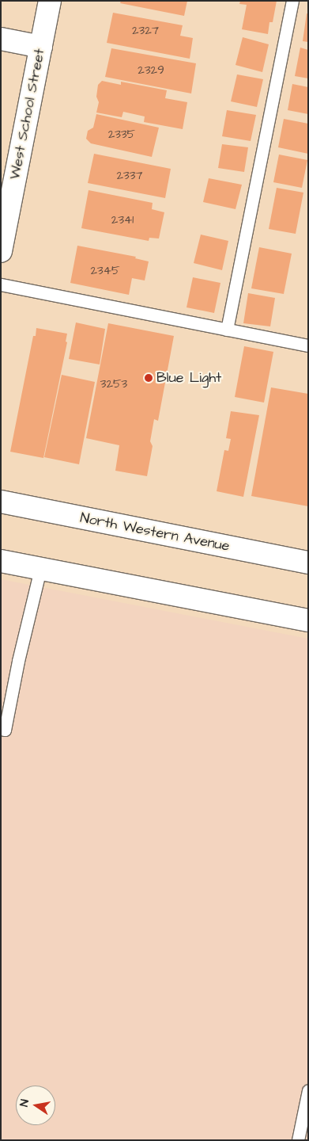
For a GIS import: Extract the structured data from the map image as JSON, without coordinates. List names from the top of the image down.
{
  "streets": {
    "main road": ["West School Street", "North Western Avenue"]
  },
  "places": ["Blue Light"],
  "house_numbers": [
    "2327",
    "2329",
    "2335",
    "2337",
    "2341",
    "2345",
    "3253"
  ],
  "north": "left"
}
